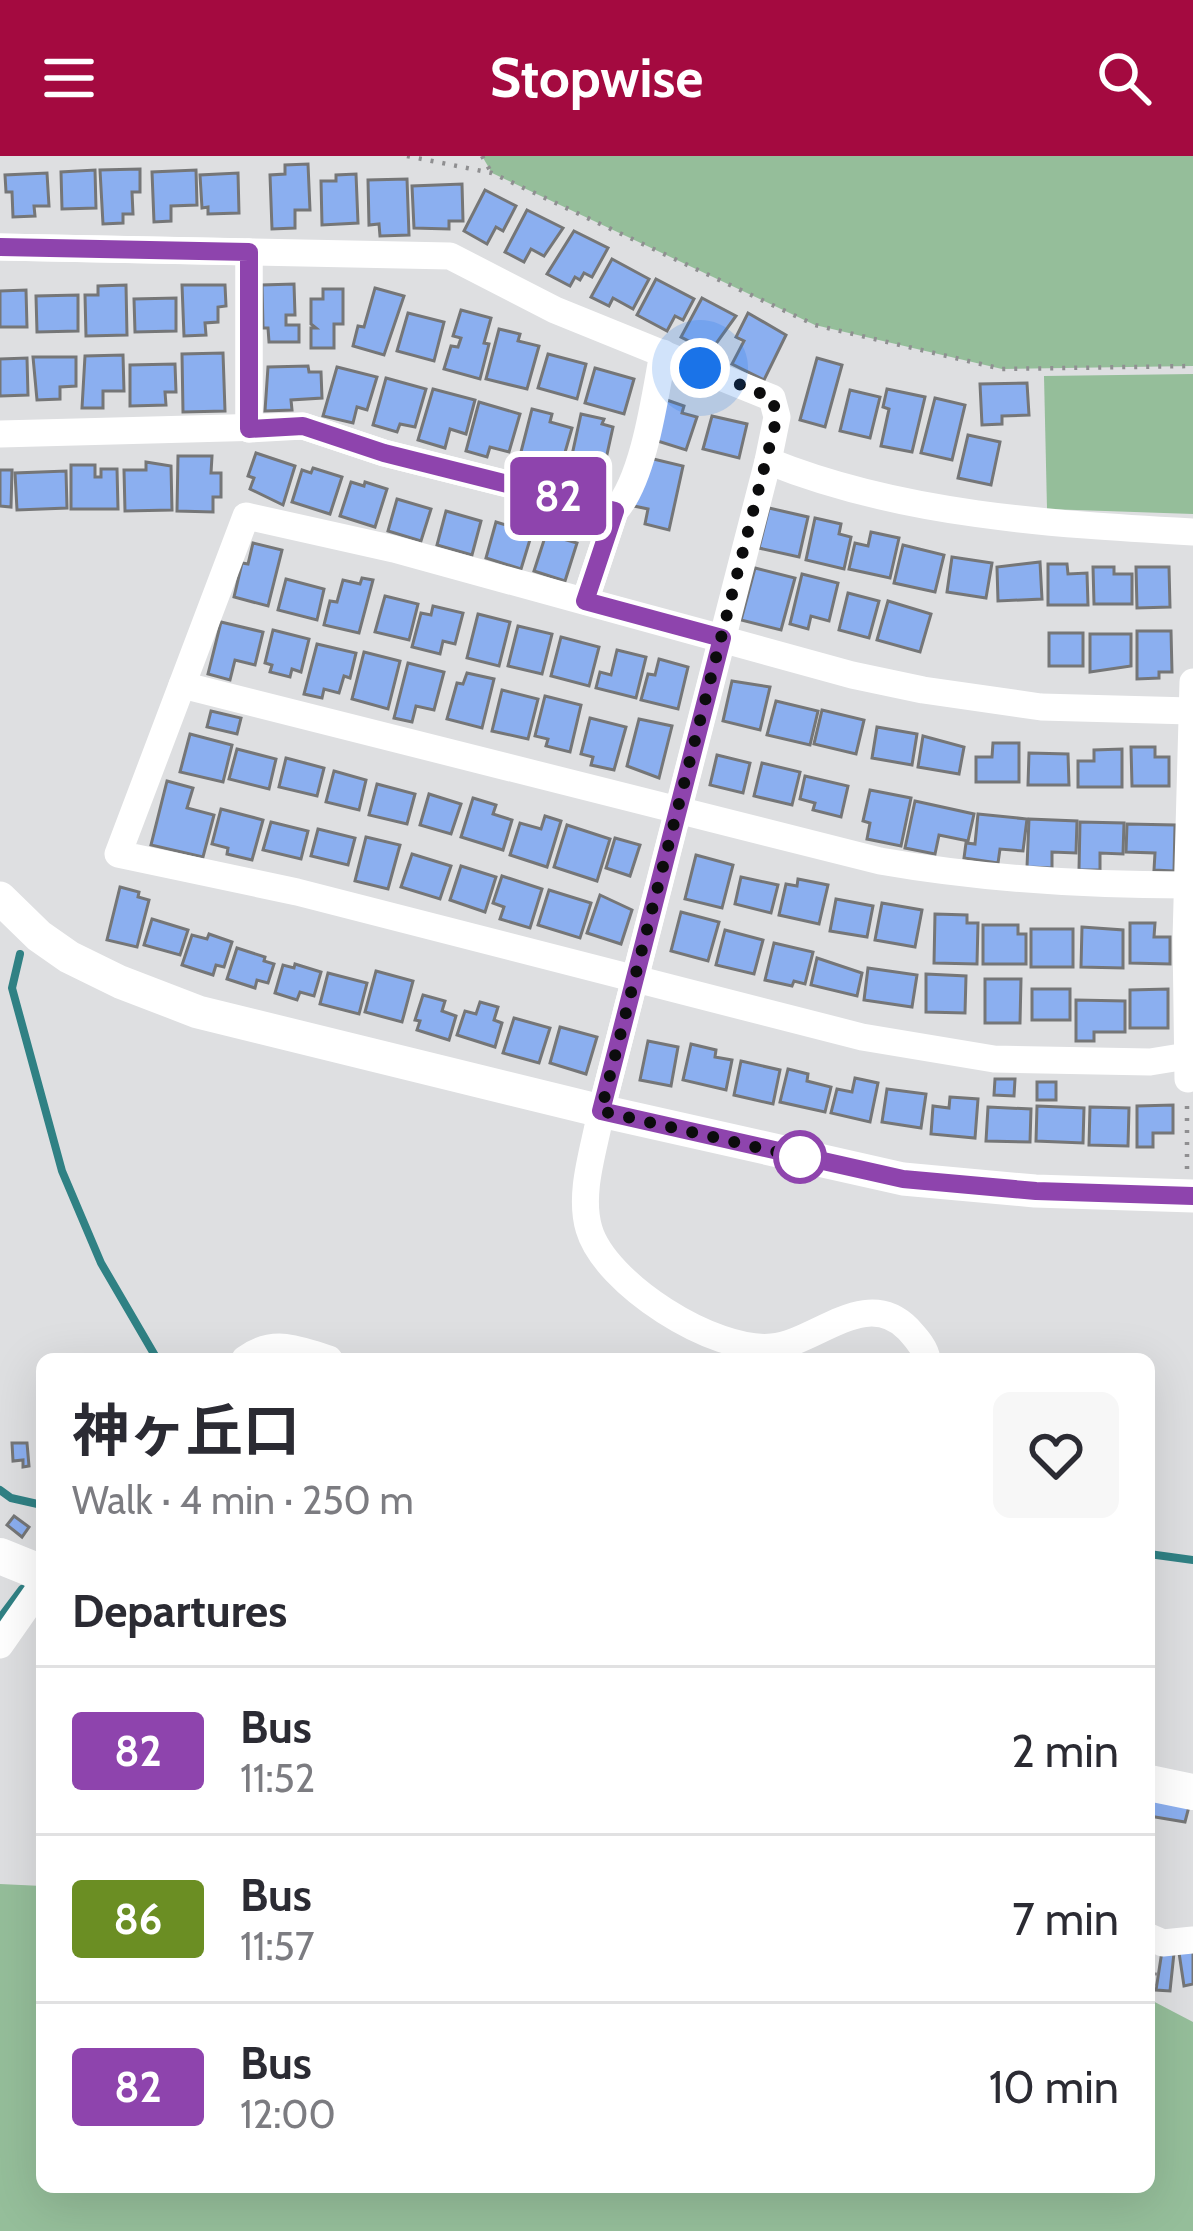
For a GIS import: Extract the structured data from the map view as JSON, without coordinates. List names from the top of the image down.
{
  "lines": ["bus line 82"],
  "page": {
    "header": "Stopwise",
    "on_map": "82",
    "heading": [
      ["神ヶ丘口", "Walk · 4 min · 250 m"],
      "Departures"
    ],
    "list": [
      {
        "mark": "82",
        "name": "Bus",
        "note": "11:52",
        "value": "2 min"
      },
      {
        "mark": "86",
        "name": "Bus",
        "note": "11:57",
        "value": "7 min"
      },
      {
        "mark": "82",
        "name": "Bus",
        "note": "12:00",
        "value": "10 min"
      }
    ]
  }
}
